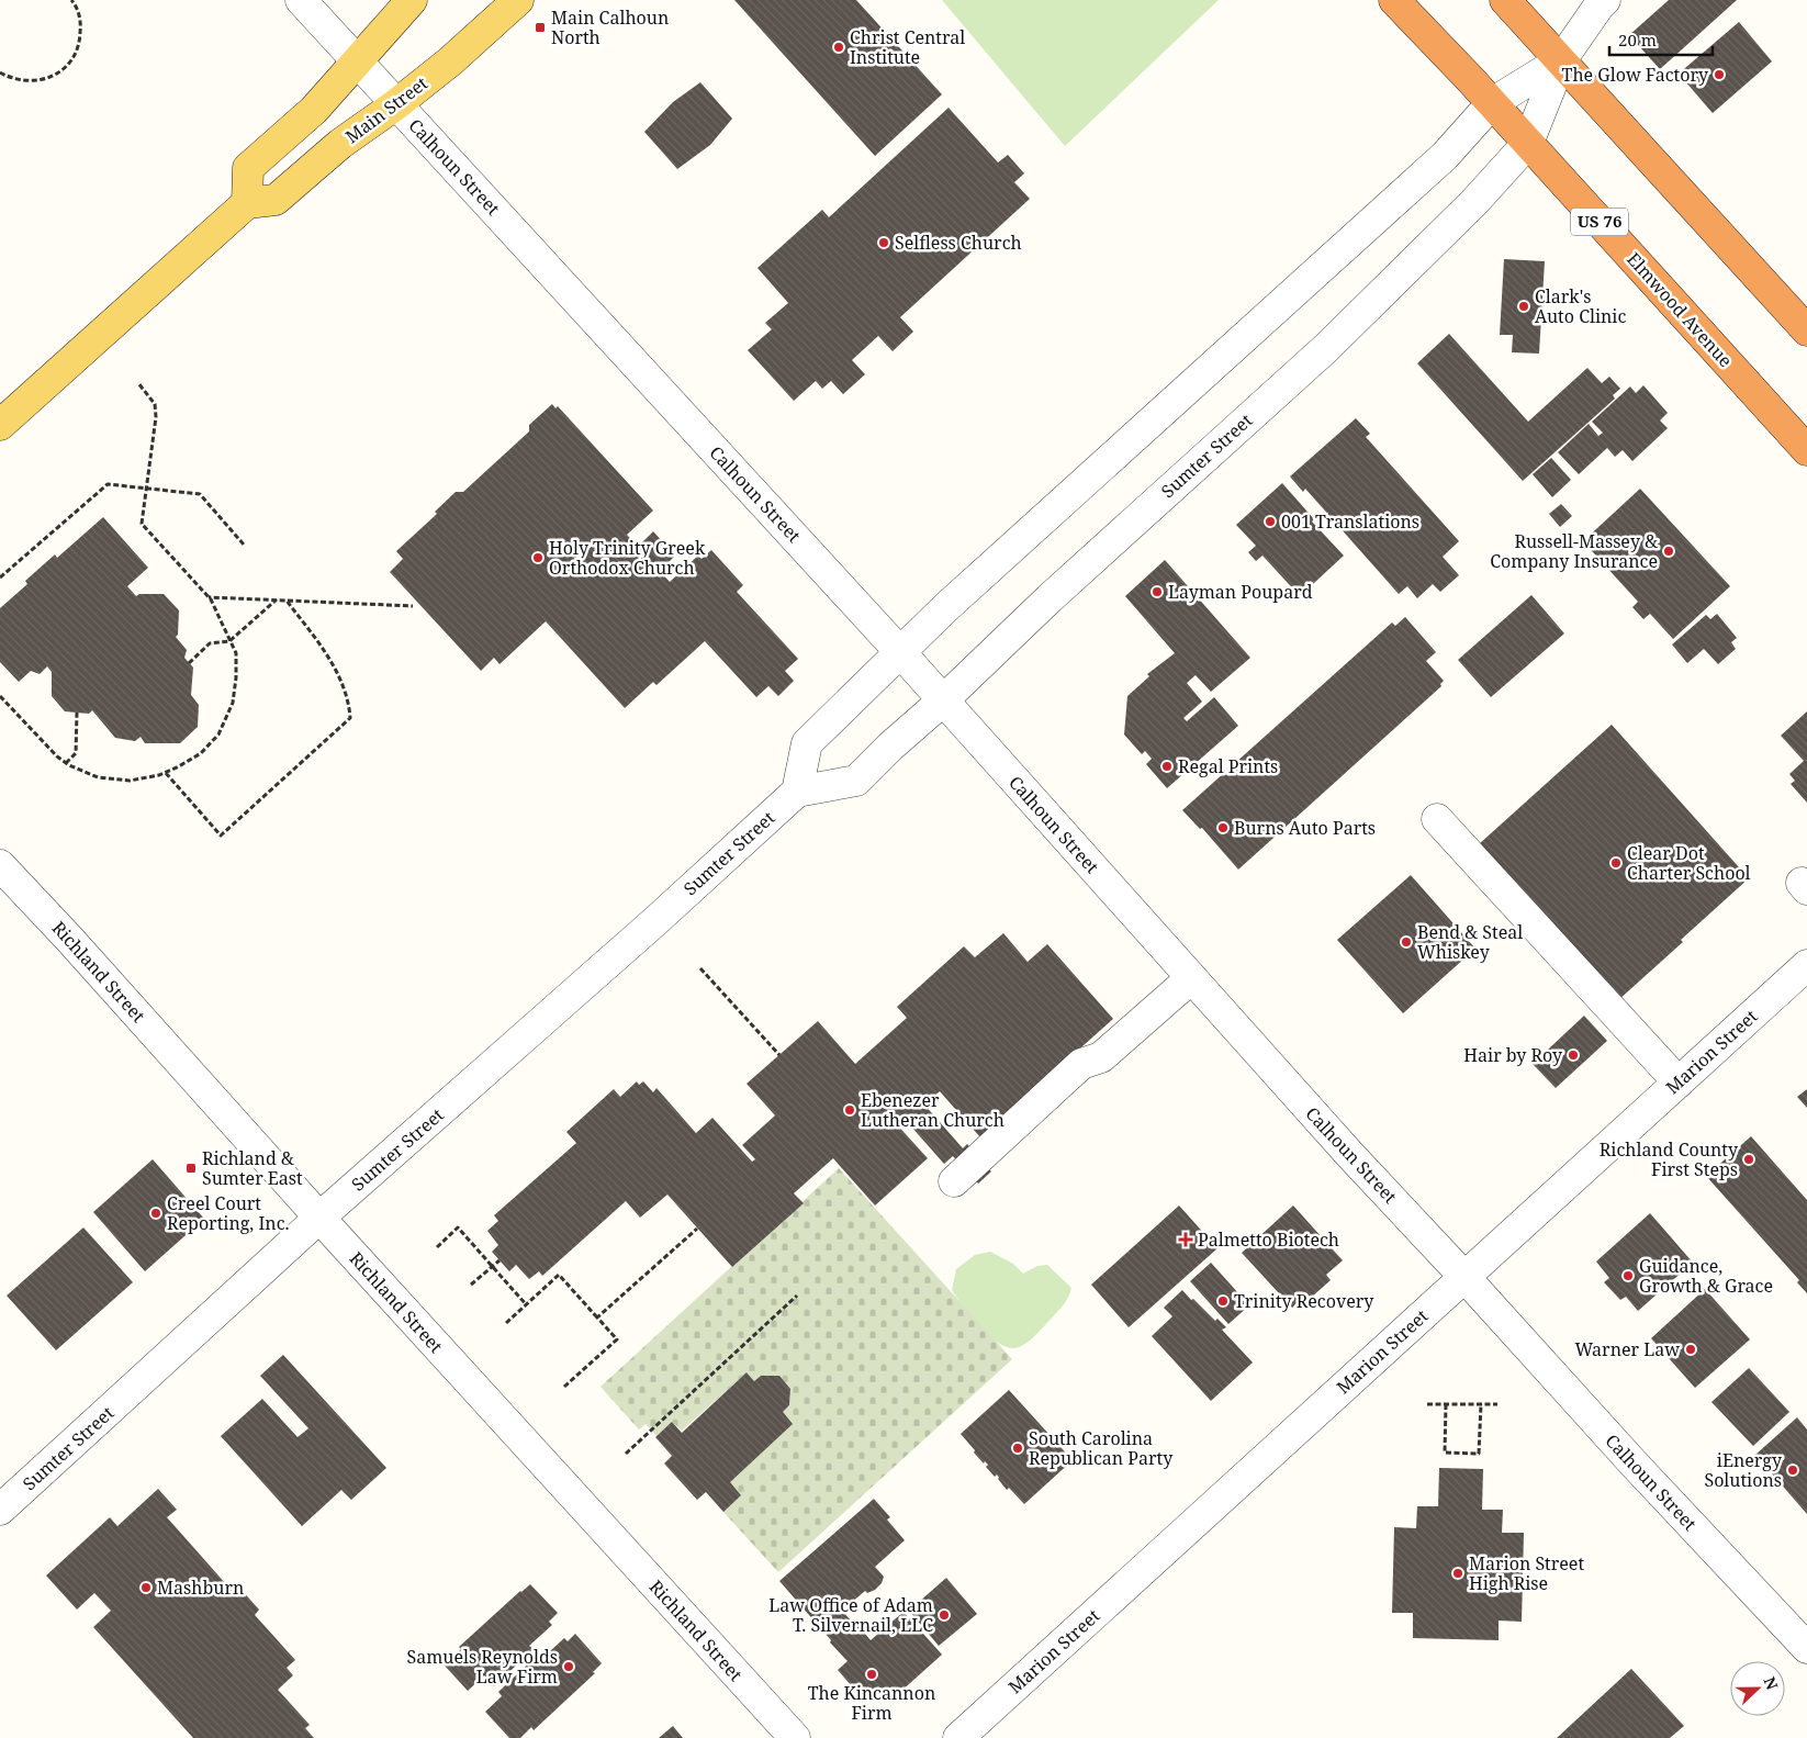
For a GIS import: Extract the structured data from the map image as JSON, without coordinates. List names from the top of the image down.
{
  "streets": {
    "highway": ["US 76", "Elmwood Avenue"],
    "main road": ["Main Street"],
    "street": [
      "Calhoun Street",
      "Sumter Street",
      "Richland Street",
      "Marion Street"
    ]
  },
  "crossings": [
    ["Main Street", "Calhoun Street"],
    ["Calhoun Street", "Sumter Street"],
    ["Calhoun Street", "Marion Street"],
    ["Elmwood Avenue", "Sumter Street"],
    ["Sumter Street", "Richland Street"]
  ],
  "places": {
    "transit": ["Main Calhoun North", "Richland & Sumter East"],
    "other": [
      "Christ Central Institute",
      "The Glow Factory",
      "Selfless Church",
      "Clark's Auto Clinic",
      "001 Translations",
      "Russell-Massey & Company Insurance",
      "Holy Trinity Greek Orthodox Church",
      "Layman Poupard",
      "Regal Prints",
      "Burns Auto Parts",
      "Clear Dot Charter School",
      "Bend & Steal Whiskey",
      "Hair by Roy",
      "Ebenezer Lutheran Church",
      "Richland County First Steps",
      "Creel Court Reporting, Inc.",
      "Guidance, Growth & Grace",
      "Trinity Recovery",
      "Warner Law",
      "South Carolina Republican Party",
      "iEnergy Solutions",
      "Marion Street High Rise",
      "Mashburn",
      "Law Office of Adam T. Silvernail, LLC",
      "Samuels Reynolds Law Firm",
      "The Kincannon Firm"
    ],
    "health": ["Palmetto Biotech"]
  },
  "scale_bar": "20 m",
  "north": "right"
}
